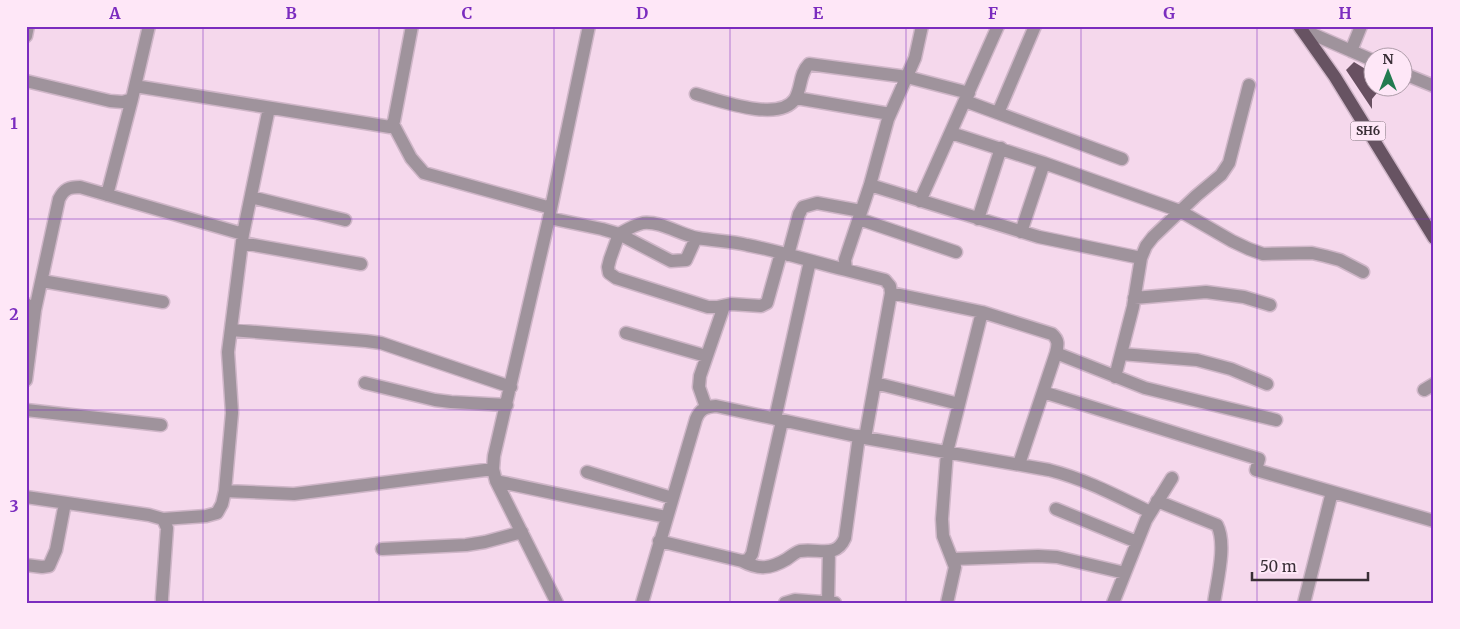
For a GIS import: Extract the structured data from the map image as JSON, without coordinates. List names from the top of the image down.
{
  "streets": {
    "main road": ["SH6"]
  },
  "scale_bar": "50 m",
  "north": "top",
  "grid": {
    "columns": [
      "A",
      "B",
      "C",
      "D",
      "E",
      "F",
      "G",
      "H"
    ],
    "rows": ["1", "2", "3"]
  }
}
